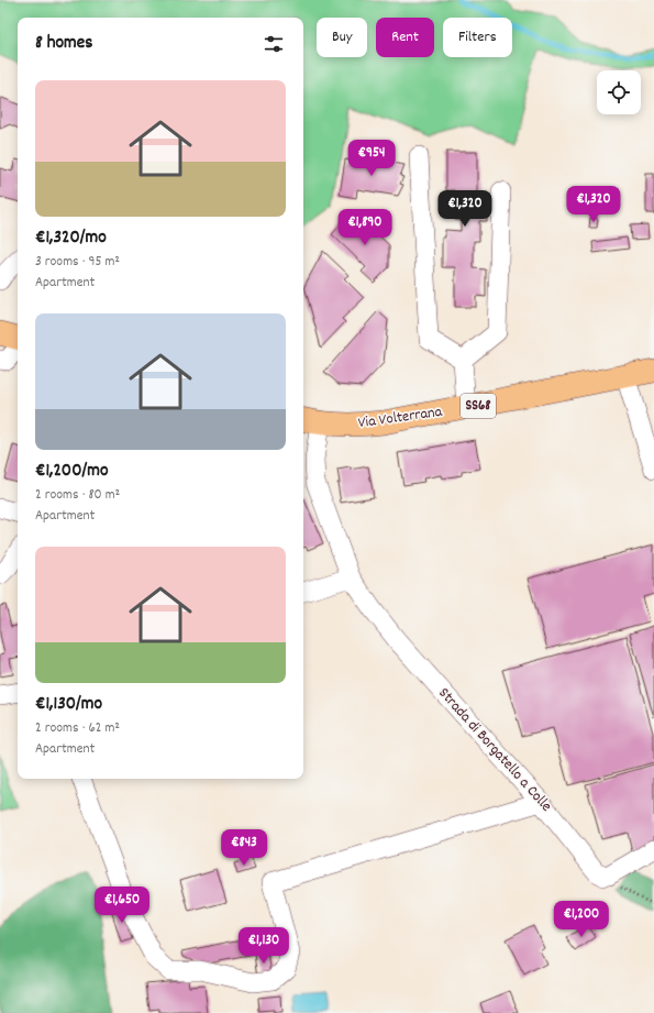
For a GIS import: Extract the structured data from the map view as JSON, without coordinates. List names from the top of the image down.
{
  "streets": {
    "main road": ["SS68", "Via Volterrana"],
    "street": ["Strada di Borgatello a Colle"]
  },
  "crossings": [
    ["Via Volterrana", "Strada di Borgatello a Colle"]
  ],
  "page": {
    "chip": ["Buy", "Rent", "Filters"],
    "heading": "8 homes",
    "list": [
      {
        "name": "€1,320/mo",
        "note": "3 rooms · 95 m² · Apartment"
      },
      {
        "name": "€1,200/mo",
        "note": "2 rooms · 80 m² · Apartment"
      },
      {
        "name": "€1,130/mo",
        "note": "2 rooms · 62 m² · Apartment"
      }
    ],
    "price": [
      "€954",
      "€1,320",
      "€1,320",
      "€1,890",
      "€843",
      "€1,650",
      "€1,200",
      "€1,130"
    ]
  }
}
